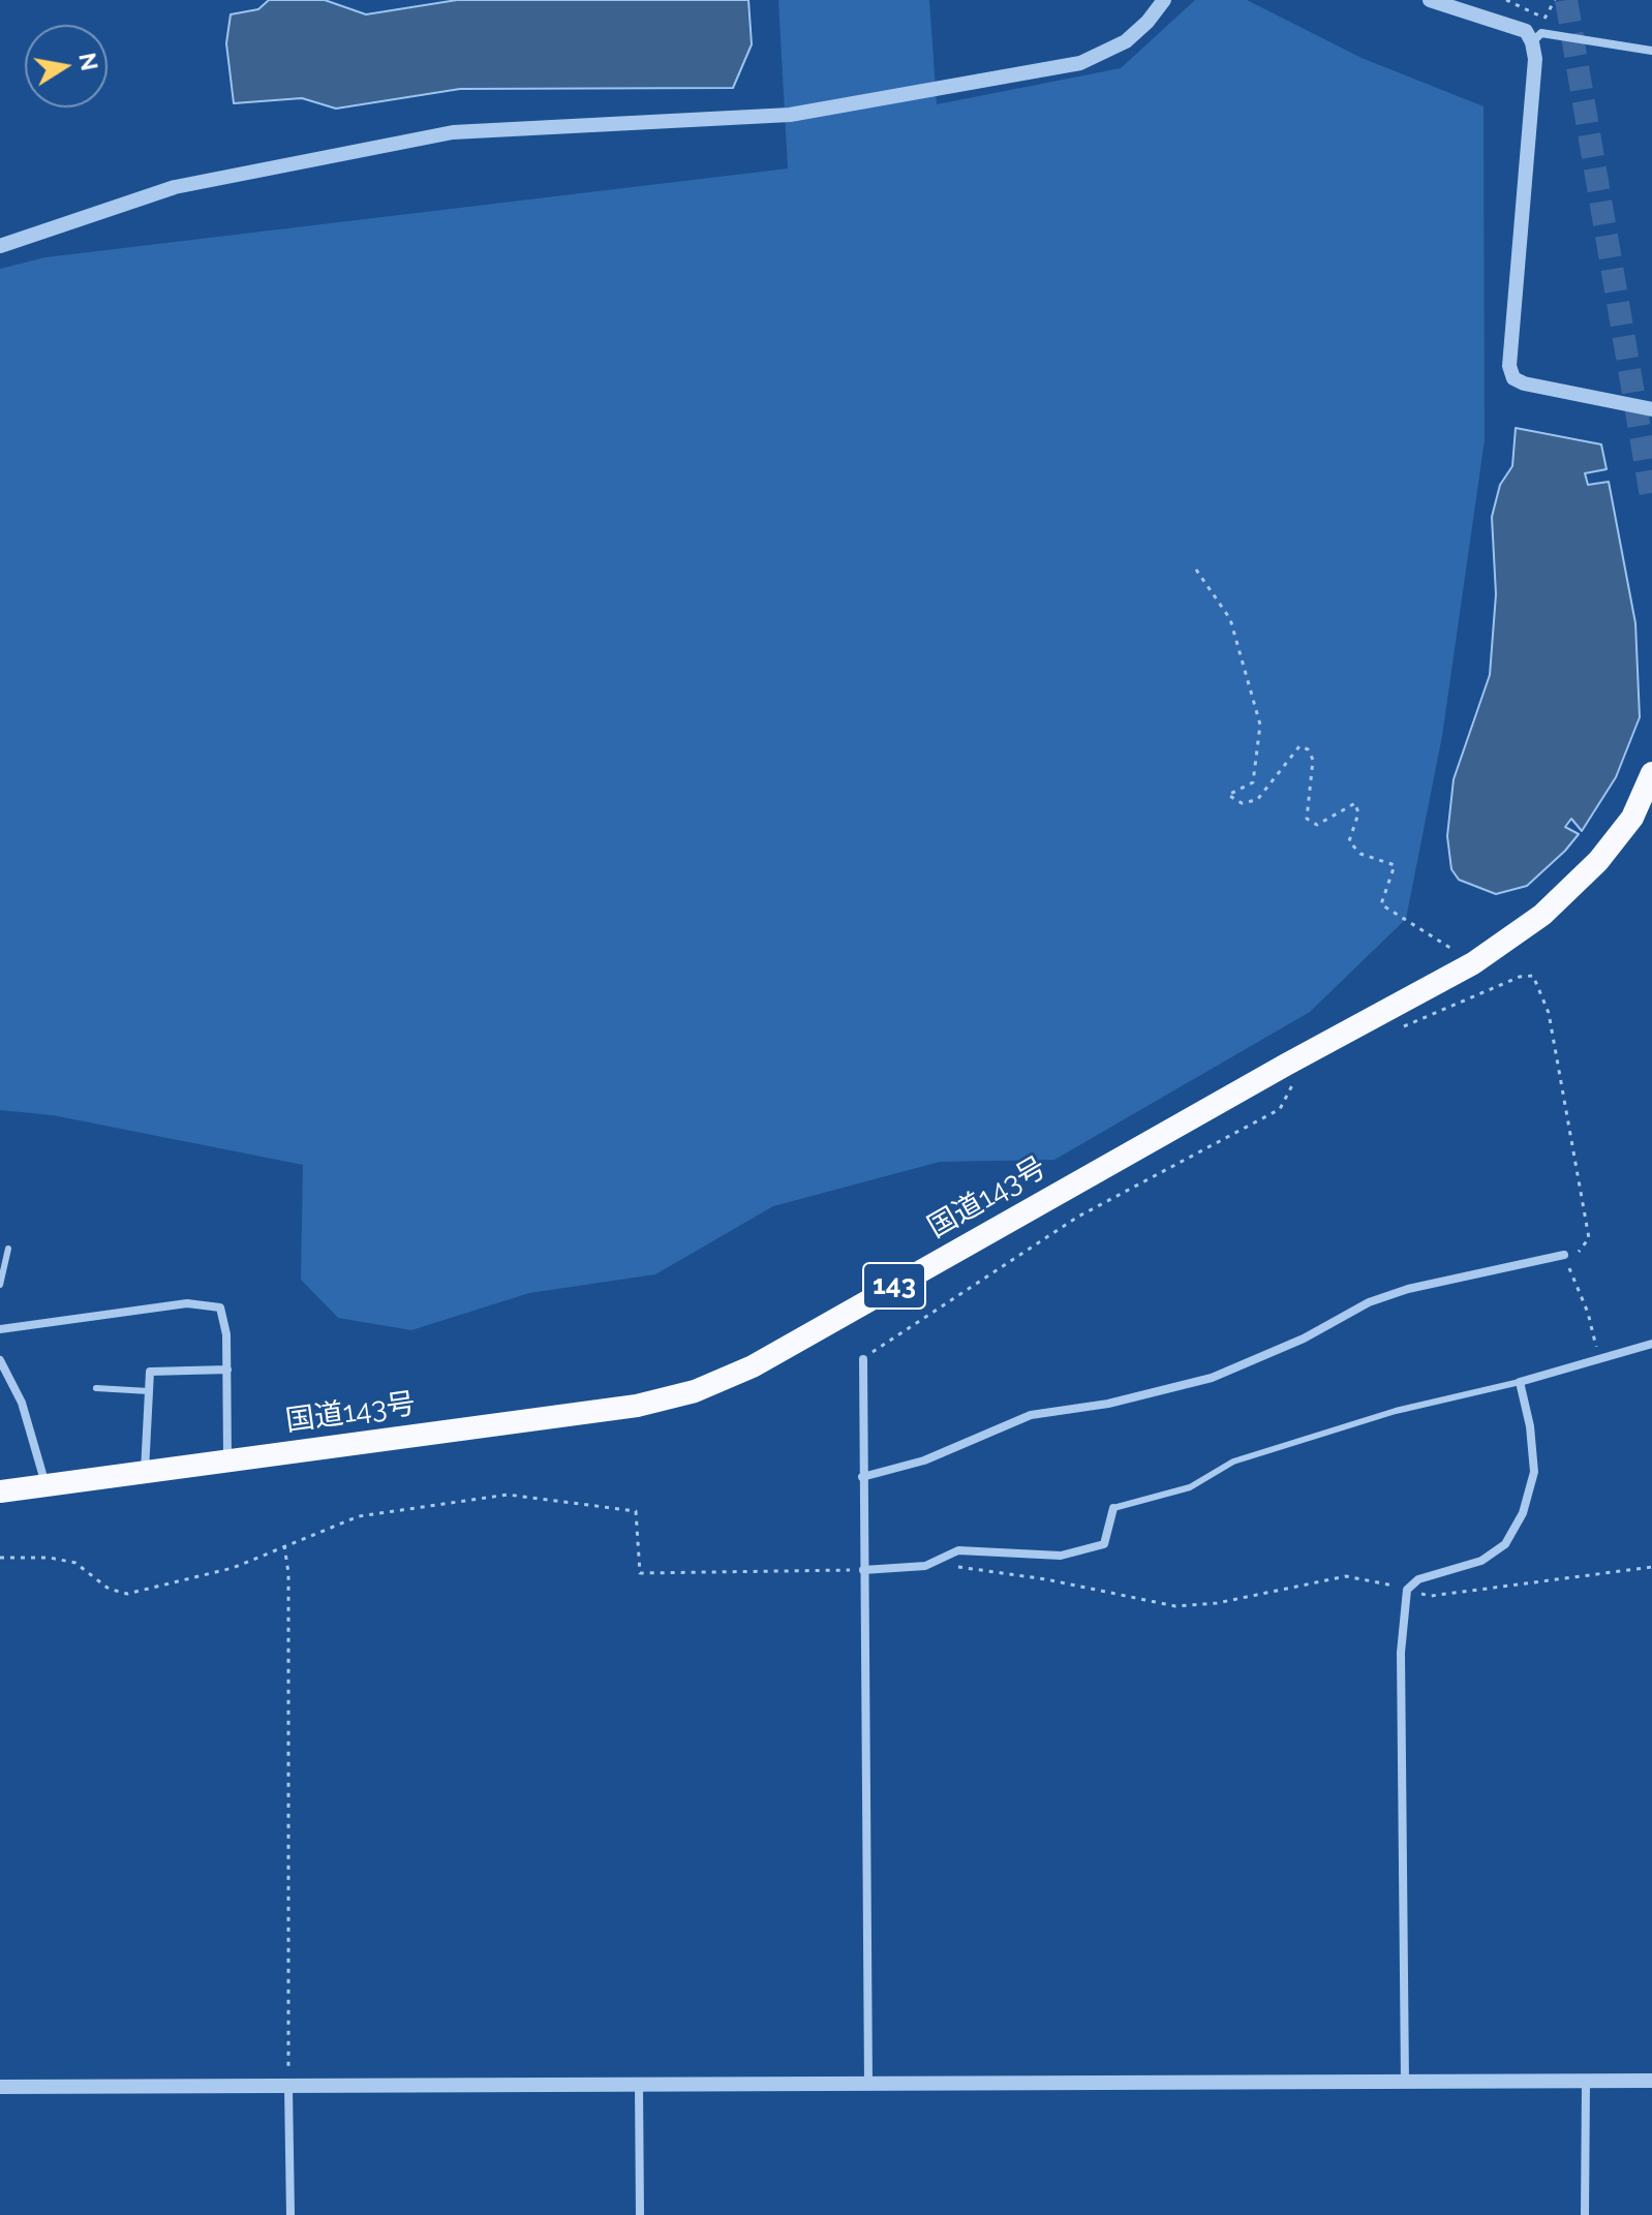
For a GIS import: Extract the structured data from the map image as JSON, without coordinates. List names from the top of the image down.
{
  "streets": {
    "highway": ["国道143号", "143"]
  },
  "north": "right"
}
